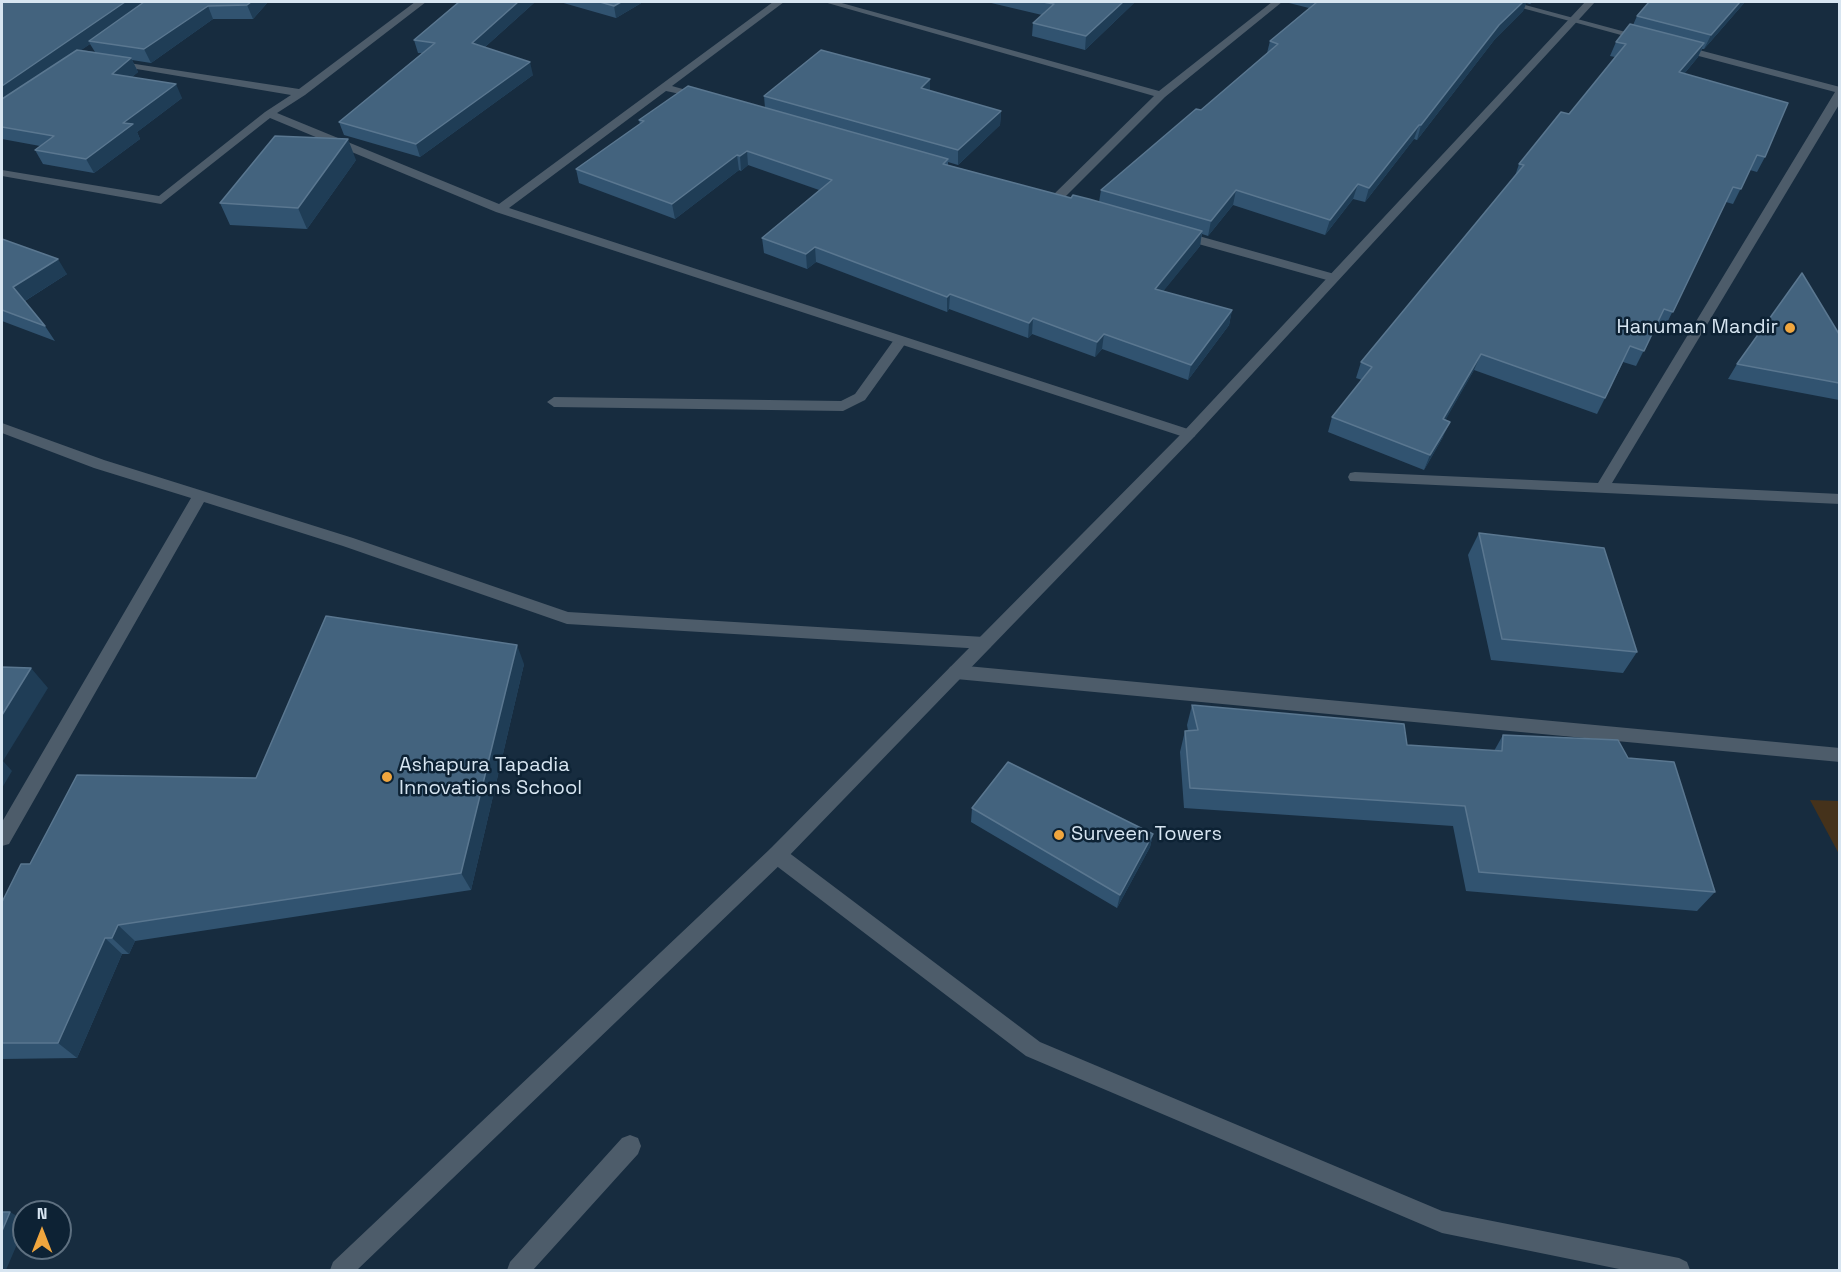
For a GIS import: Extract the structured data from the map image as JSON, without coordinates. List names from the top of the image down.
{
  "places": ["Hanuman Mandir", "Ashapura Tapadia Innovations School", "Surveen Towers"],
  "north": "top"
}
